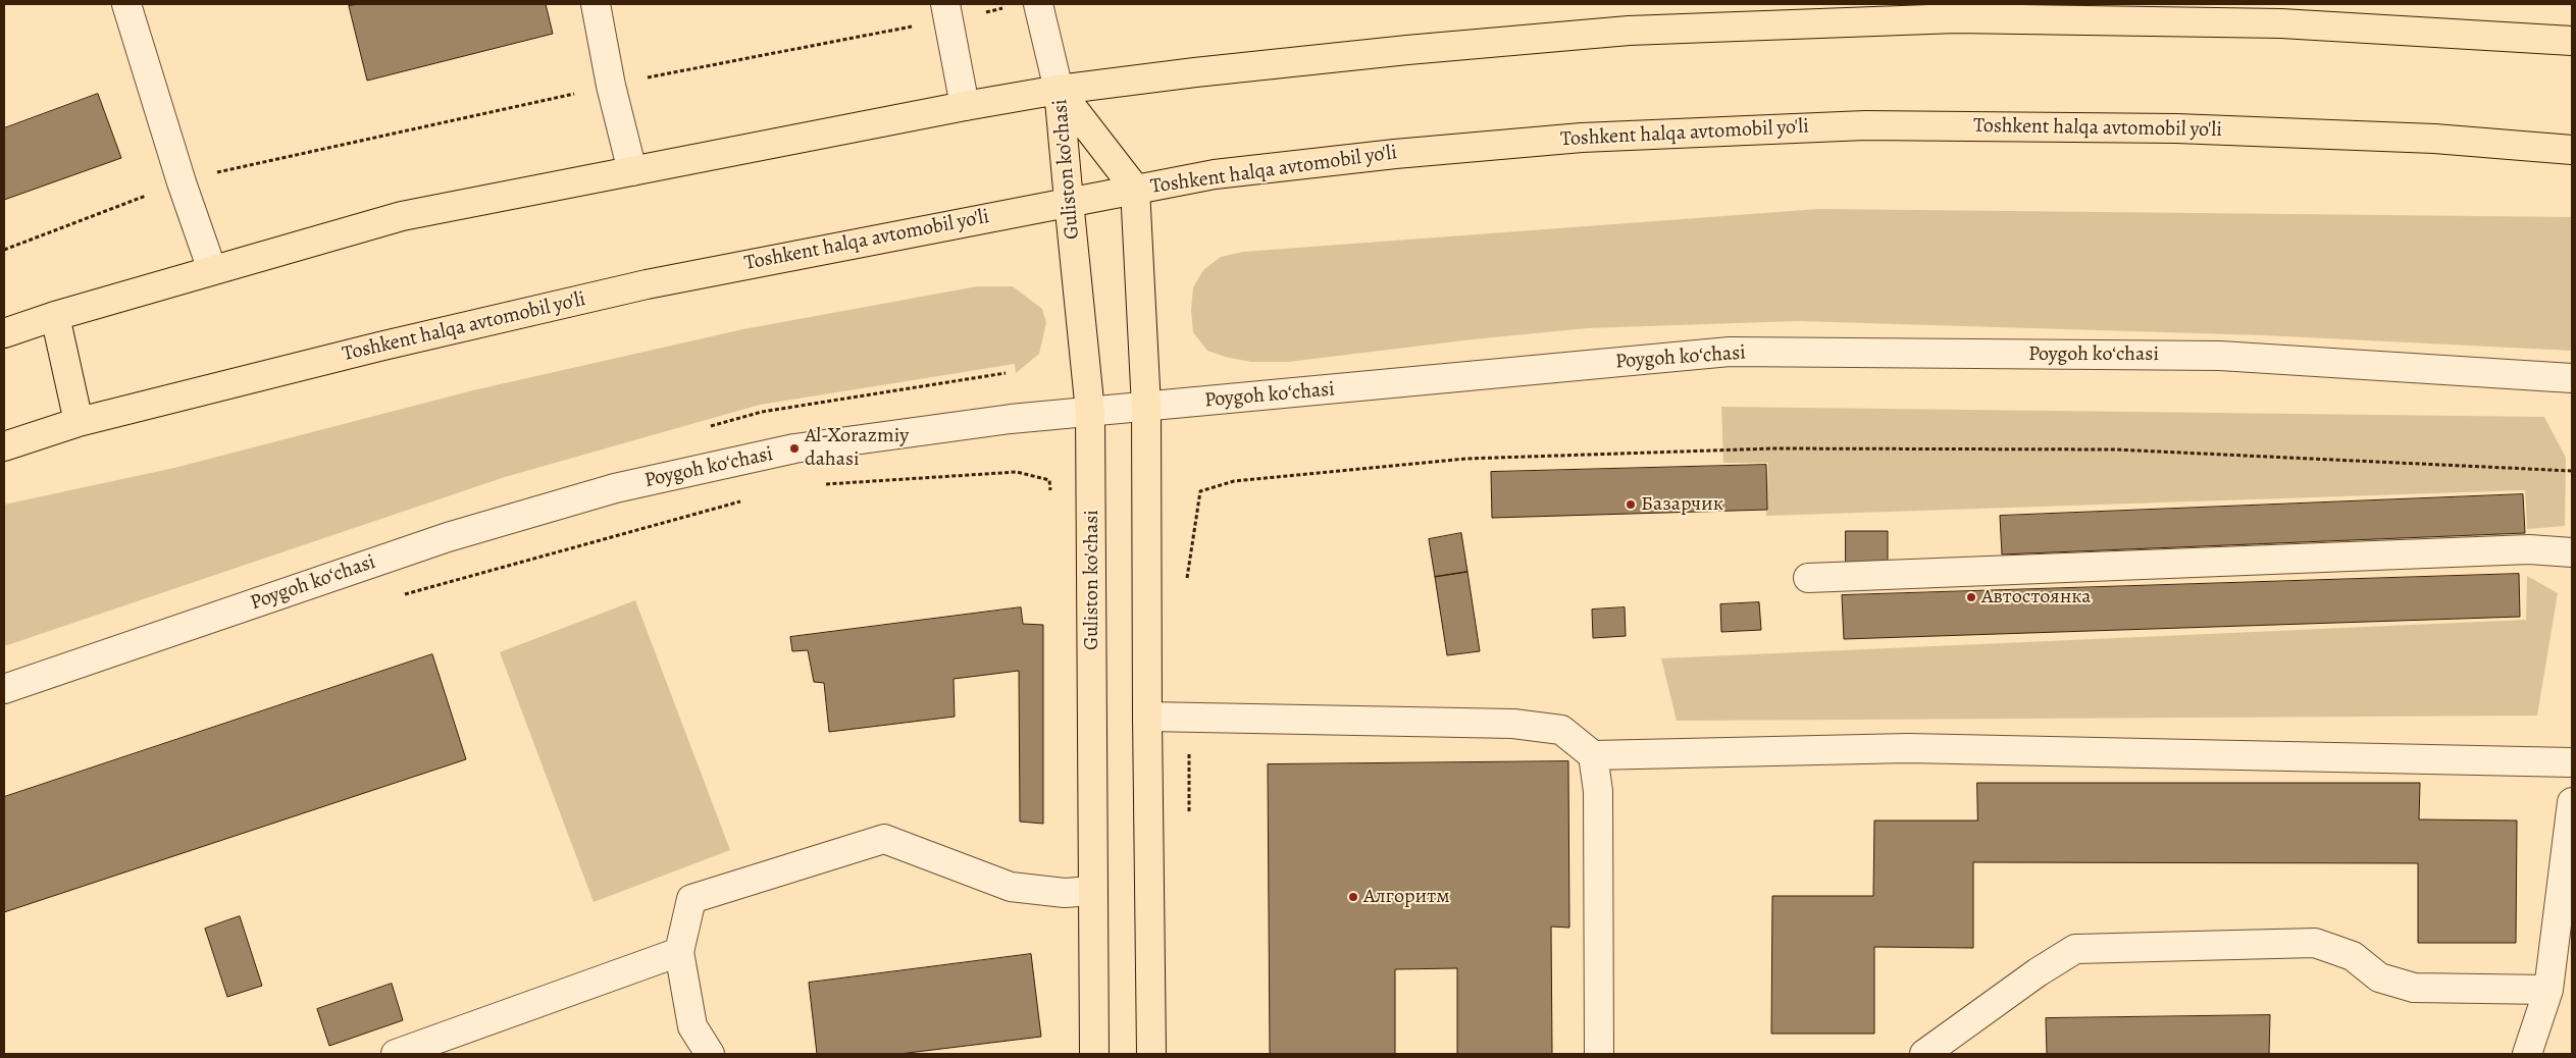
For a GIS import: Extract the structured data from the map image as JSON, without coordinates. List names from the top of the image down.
{
  "streets": {
    "main road": ["Toshkent halqa avtomobil yo'li", "Guliston ko'chasi"],
    "street": ["Poygoh koʻchasi"]
  },
  "crossings": [
    ["Toshkent halqa avtomobil yo'li", "Guliston ko'chasi"],
    ["Guliston ko'chasi", "Poygoh koʻchasi"]
  ],
  "places": [
    "Al-Xorazmiy dahasi",
    "Базарчик",
    "Автостоянка",
    "Алгоритм"
  ]
}
